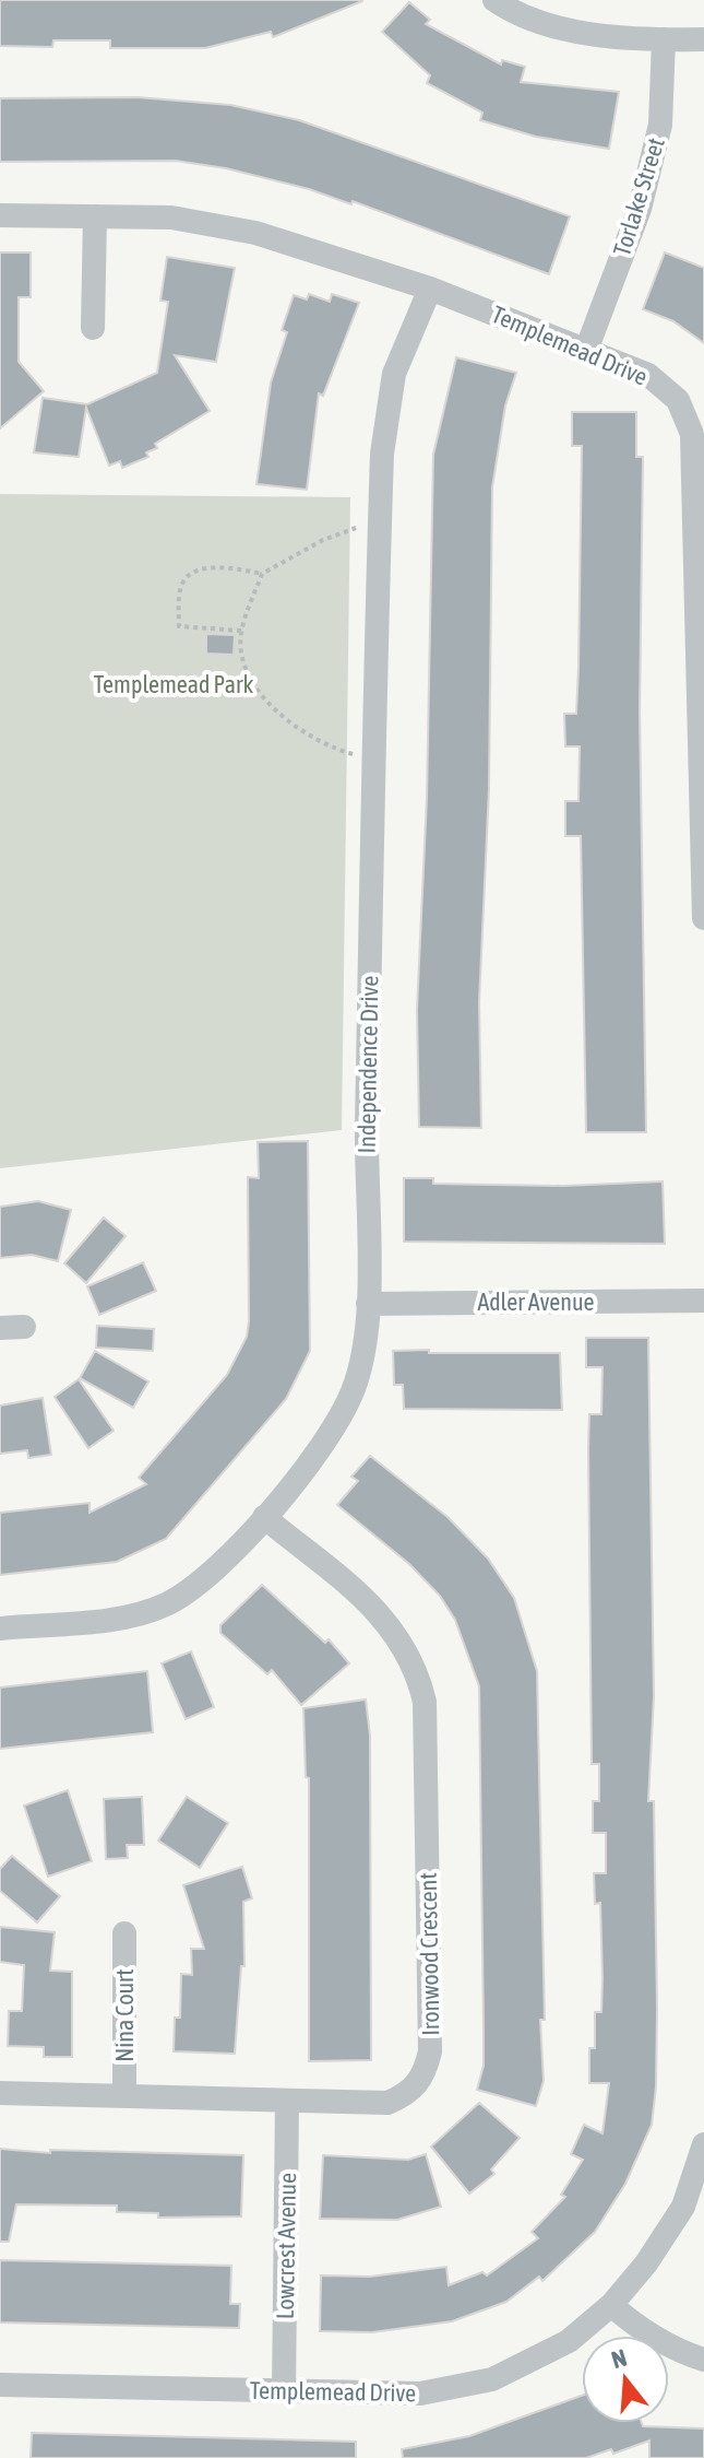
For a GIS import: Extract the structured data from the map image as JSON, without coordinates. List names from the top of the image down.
{
  "streets": {
    "street": [
      "Torlake Street",
      "Templemead Drive",
      "Independence Drive",
      "Adler Avenue",
      "Ironwood Crescent",
      "Nina Court",
      "Lowcrest Avenue"
    ]
  },
  "crossings": [
    ["Torlake Street", "Templemead Drive"],
    ["Templemead Drive", "Independence Drive"],
    ["Templemead Drive", "Lowcrest Avenue"],
    ["Independence Drive", "Adler Avenue"],
    ["Independence Drive", "Ironwood Crescent"],
    ["Ironwood Crescent", "Nina Court"],
    ["Ironwood Crescent", "Lowcrest Avenue"]
  ],
  "parks": ["Templemead Park"],
  "north": "top"
}
